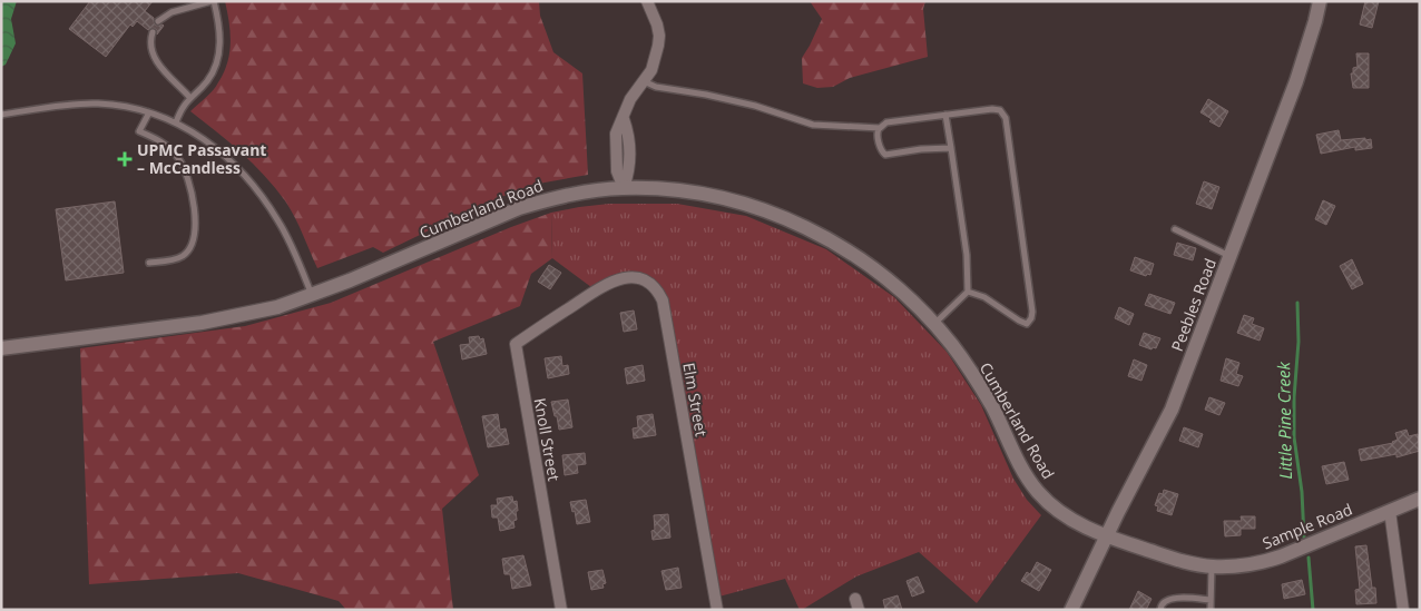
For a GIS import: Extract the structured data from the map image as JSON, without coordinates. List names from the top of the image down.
{
  "streets": {
    "street": [
      "Cumberland Road",
      "Peebles Road",
      "Elm Street",
      "Knoll Street",
      "Sample Road"
    ]
  },
  "crossings": [
    ["Cumberland Road", "Peebles Road"],
    ["Cumberland Road", "Sample Road"],
    ["Peebles Road", "Sample Road"],
    ["Elm Street", "Knoll Street"]
  ],
  "water": ["Little Pine Creek"],
  "places": {
    "health": ["UPMC Passavant – McCandless"]
  }
}
